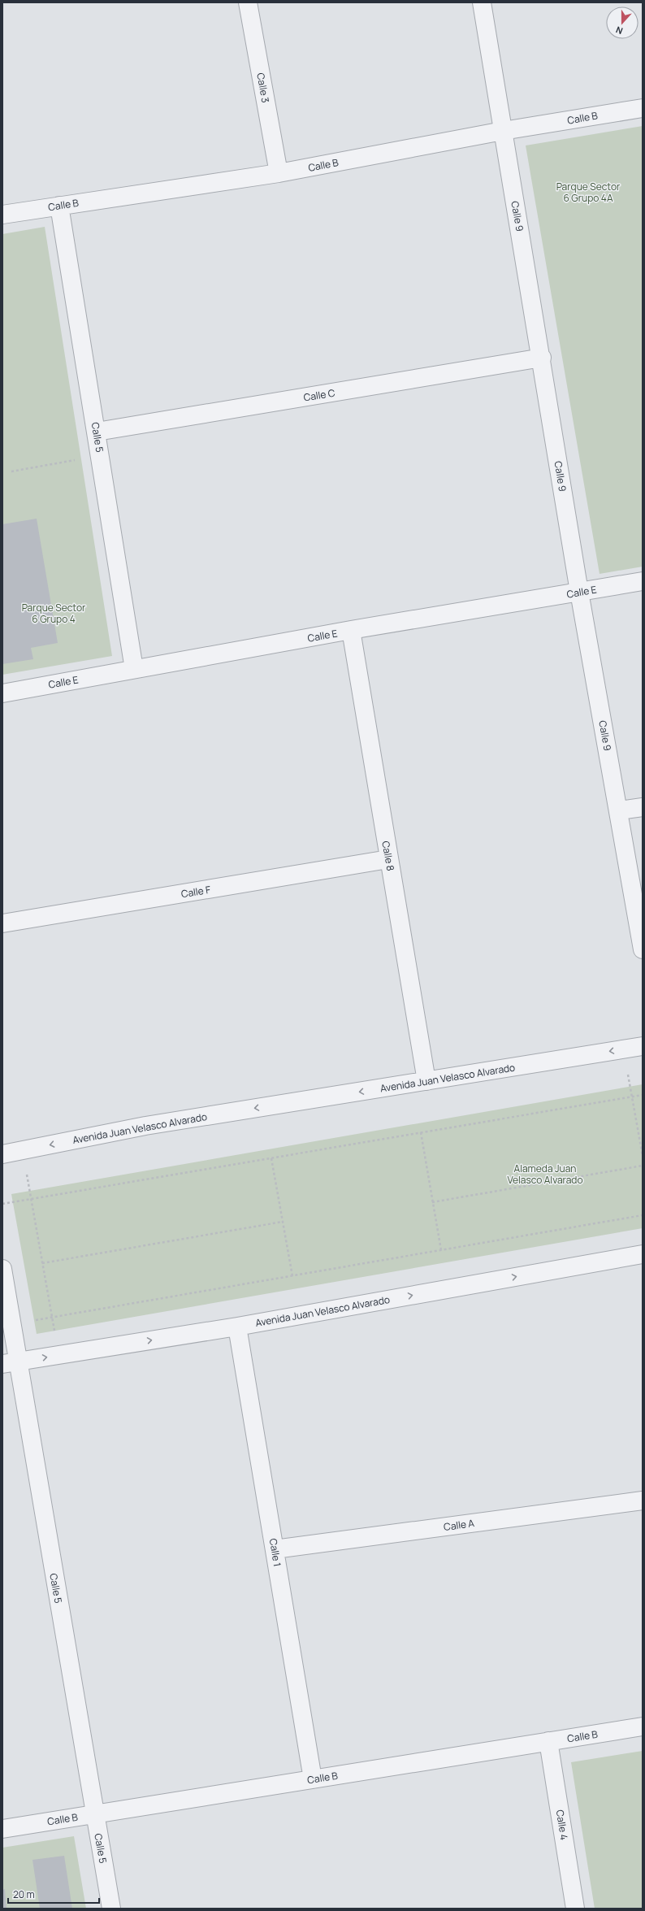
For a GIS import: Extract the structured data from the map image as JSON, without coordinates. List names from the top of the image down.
{
  "streets": {
    "street": [
      "Calle 3",
      "Calle B",
      "Calle 9",
      "Calle C",
      "Calle 5",
      "Calle E",
      "Calle 8",
      "Calle F",
      "Avenida Juan Velasco Alvarado",
      "Calle A",
      "Calle 1",
      "Calle 4"
    ]
  },
  "crossings": [
    ["Calle 3", "Calle B"],
    ["Calle B", "Calle 9"],
    ["Calle B", "Calle 5"],
    ["Calle B", "Calle 1"],
    ["Calle B", "Calle 4"],
    ["Calle 9", "Calle C"],
    ["Calle 9", "Calle E"],
    ["Calle C", "Calle 5"],
    ["Calle 5", "Calle E"],
    ["Calle 5", "Avenida Juan Velasco Alvarado"],
    ["Calle E", "Calle 8"],
    ["Calle 8", "Calle F"],
    ["Calle 8", "Avenida Juan Velasco Alvarado"],
    ["Avenida Juan Velasco Alvarado", "Calle 1"],
    ["Calle A", "Calle 1"]
  ],
  "parks": ["Parque Sector 6 Grupo 4A", "Parque Sector 6 Grupo 4", "Alameda Juan Velasco Alvarado"],
  "scale_bar": "20 m",
  "north": "bottom"
}
